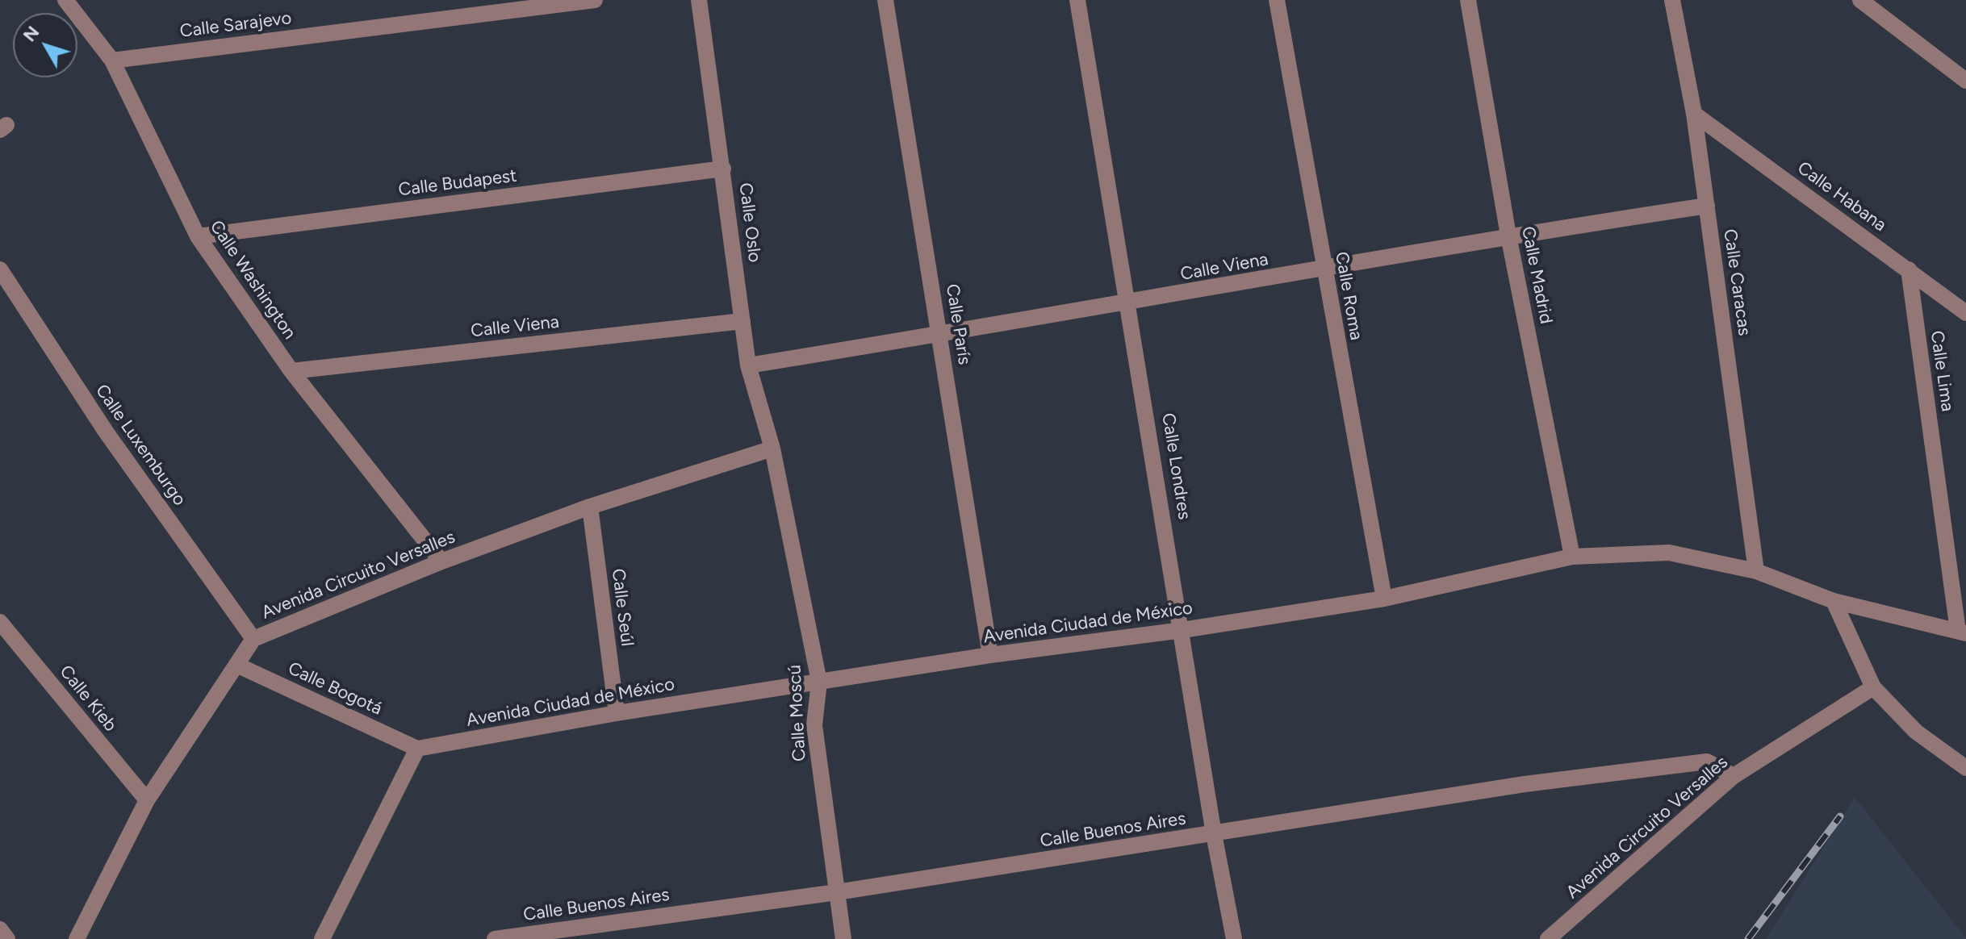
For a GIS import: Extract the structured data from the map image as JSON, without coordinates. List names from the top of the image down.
{
  "streets": {
    "street": [
      "Calle Sarajevo",
      "Calle Budapest",
      "Calle Habana",
      "Calle Oslo",
      "Calle Viena",
      "Calle Madrid",
      "Calle Washington",
      "Calle Caracas",
      "Calle Roma",
      "Calle París",
      "Calle Lima",
      "Calle Luxemburgo",
      "Calle Londres",
      "Avenida Circuito Versalles",
      "Calle Seúl",
      "Avenida Ciudad de México",
      "Calle Bogotá",
      "Calle Kieb",
      "Calle Moscú",
      "Calle Buenos Aires"
    ]
  },
  "crossings": [
    ["Calle Sarajevo", "Calle Washington"],
    ["Calle Budapest", "Calle Oslo"],
    ["Calle Budapest", "Calle Washington"],
    ["Calle Habana", "Calle Caracas"],
    ["Calle Habana", "Calle Lima"],
    ["Calle Oslo", "Calle Viena"],
    ["Calle Oslo", "Avenida Circuito Versalles"],
    ["Calle Oslo", "Calle Moscú"],
    ["Calle Viena", "Calle Madrid"],
    ["Calle Viena", "Calle Washington"],
    ["Calle Viena", "Calle Caracas"],
    ["Calle Viena", "Calle Roma"],
    ["Calle Viena", "Calle París"],
    ["Calle Viena", "Calle Londres"],
    ["Calle Madrid", "Avenida Ciudad de México"],
    ["Calle Washington", "Avenida Circuito Versalles"],
    ["Calle Caracas", "Avenida Ciudad de México"],
    ["Calle Roma", "Avenida Ciudad de México"],
    ["Calle París", "Avenida Ciudad de México"],
    ["Calle Lima", "Avenida Ciudad de México"],
    ["Calle Luxemburgo", "Avenida Circuito Versalles"],
    ["Calle Londres", "Avenida Ciudad de México"],
    ["Calle Londres", "Calle Buenos Aires"],
    ["Avenida Circuito Versalles", "Calle Seúl"],
    ["Avenida Circuito Versalles", "Calle Bogotá"],
    ["Avenida Circuito Versalles", "Calle Kieb"],
    ["Avenida Circuito Versalles", "Calle Moscú"],
    ["Avenida Circuito Versalles", "Calle Buenos Aires"],
    ["Calle Seúl", "Avenida Ciudad de México"],
    ["Avenida Ciudad de México", "Calle Bogotá"],
    ["Avenida Ciudad de México", "Calle Moscú"],
    ["Calle Moscú", "Calle Buenos Aires"]
  ],
  "north": "top left"
}
